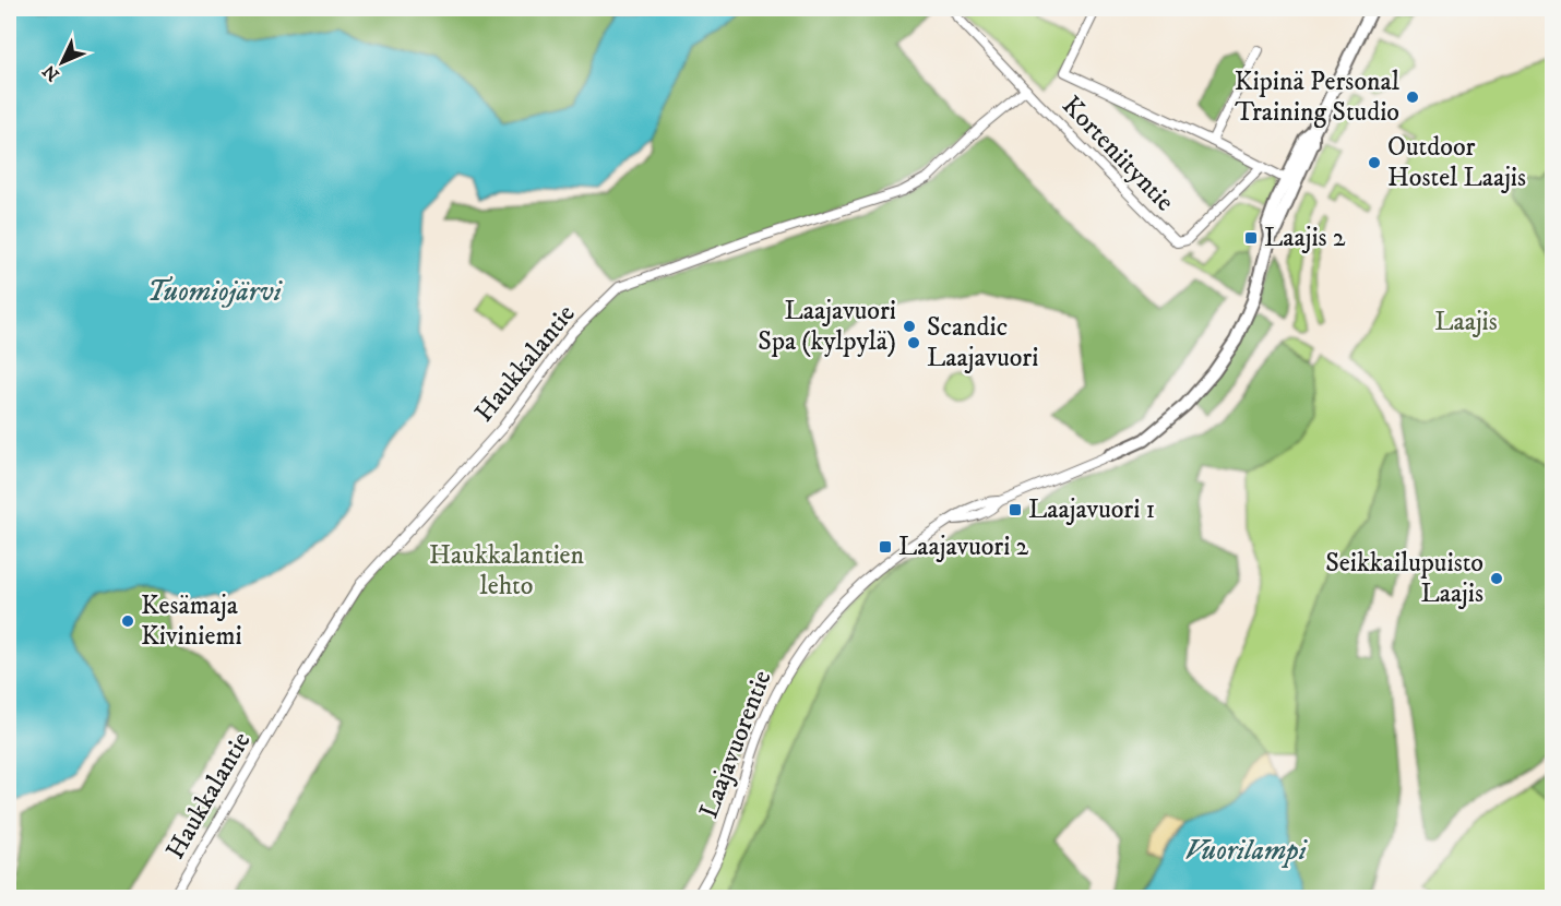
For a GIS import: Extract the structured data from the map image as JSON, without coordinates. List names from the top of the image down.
{
  "streets": {
    "main road": ["Laajavuorentie"],
    "street": ["Korteniityntie", "Haukkalantie"]
  },
  "crossings": [
    ["Korteniityntie", "Haukkalantie"]
  ],
  "water": ["Tuomiojärvi", "Vuorilampi"],
  "parks": ["Laajis", "Haukkalantien lehto"],
  "places": {
    "other": [
      "Kipinä Personal Training Studio",
      "Outdoor Hostel Laajis",
      "Laajavuori Spa (kylpylä)",
      "Scandic Laajavuori",
      "Seikkailupuisto Laajis",
      "Kesämaja Kiviniemi"
    ],
    "transit": ["Laajis 2", "Laajavuori 1", "Laajavuori 2"]
  },
  "north": "bottom left"
}
